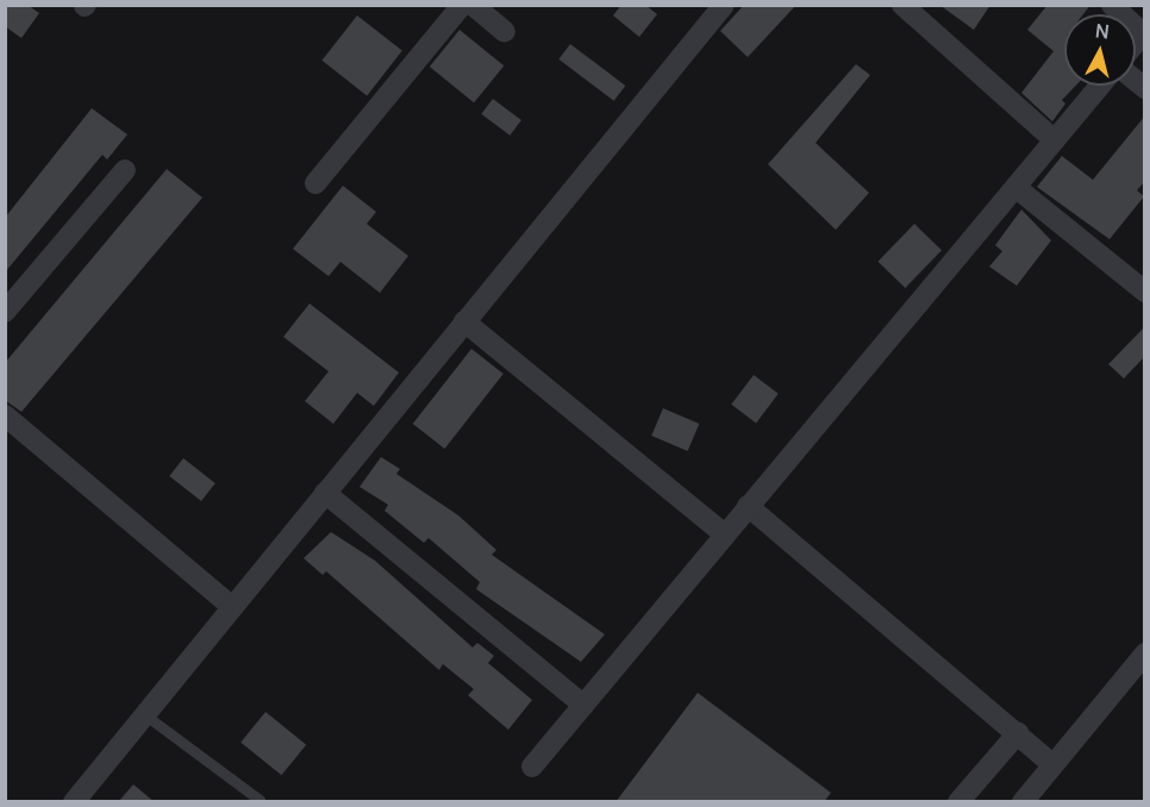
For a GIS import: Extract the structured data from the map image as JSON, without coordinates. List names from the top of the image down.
{
  "north": "top"
}
